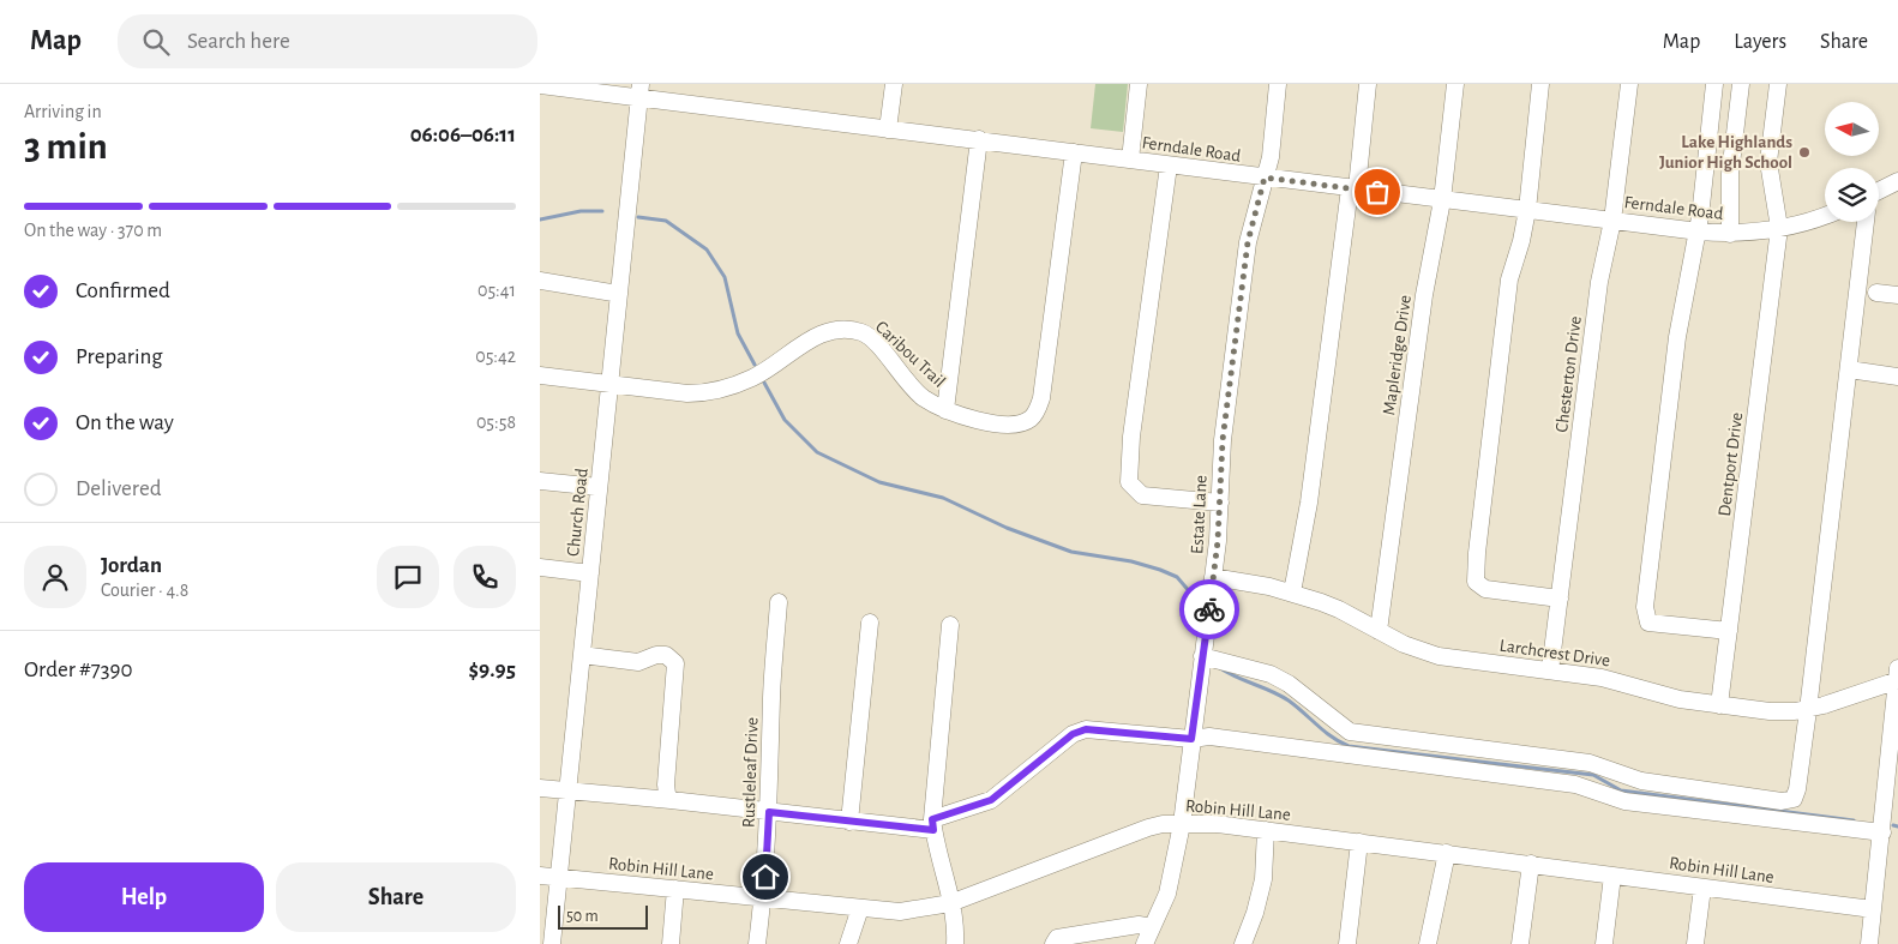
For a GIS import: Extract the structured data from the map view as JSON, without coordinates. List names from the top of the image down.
{
  "streets": {
    "street": [
      "Ferndale Road",
      "Caribou Trail",
      "Mapleridge Drive",
      "Chesterton Drive",
      "Dentport Drive",
      "Church Road",
      "Estate Lane",
      "Larchcrest Drive",
      "Rustleleaf Drive",
      "Robin Hill Lane"
    ]
  },
  "crossings": [
    ["Ferndale Road", "Caribou Trail"],
    ["Ferndale Road", "Mapleridge Drive"],
    ["Ferndale Road", "Chesterton Drive"],
    ["Ferndale Road", "Dentport Drive"],
    ["Ferndale Road", "Church Road"],
    ["Ferndale Road", "Estate Lane"],
    ["Caribou Trail", "Church Road"],
    ["Mapleridge Drive", "Larchcrest Drive"],
    ["Chesterton Drive", "Larchcrest Drive"],
    ["Dentport Drive", "Larchcrest Drive"],
    ["Church Road", "Robin Hill Lane"],
    ["Estate Lane", "Larchcrest Drive"],
    ["Estate Lane", "Robin Hill Lane"],
    ["Rustleleaf Drive", "Robin Hill Lane"]
  ],
  "places": ["Lake Highlands Junior High School"],
  "scale_bar": "50 m",
  "north": "left",
  "page": {
    "header": "Map",
    "search": "Search here",
    "nav": ["Map", "Layers", "Share"],
    "heading": ["3 min", "Arriving in", "06:06–06:11"],
    "panel": [
      "Jordan",
      "Courier · 4.8",
      "Order #7390",
      "$9.95"
    ],
    "bar": "On the way · 370 m",
    "list": [
      ["Confirmed", "05:41"],
      ["Preparing", "05:42"],
      ["On the way", "05:58"],
      "Delivered"
    ],
    "buttons": ["Help", "Share"],
    "scale": "50 m"
  }
}
